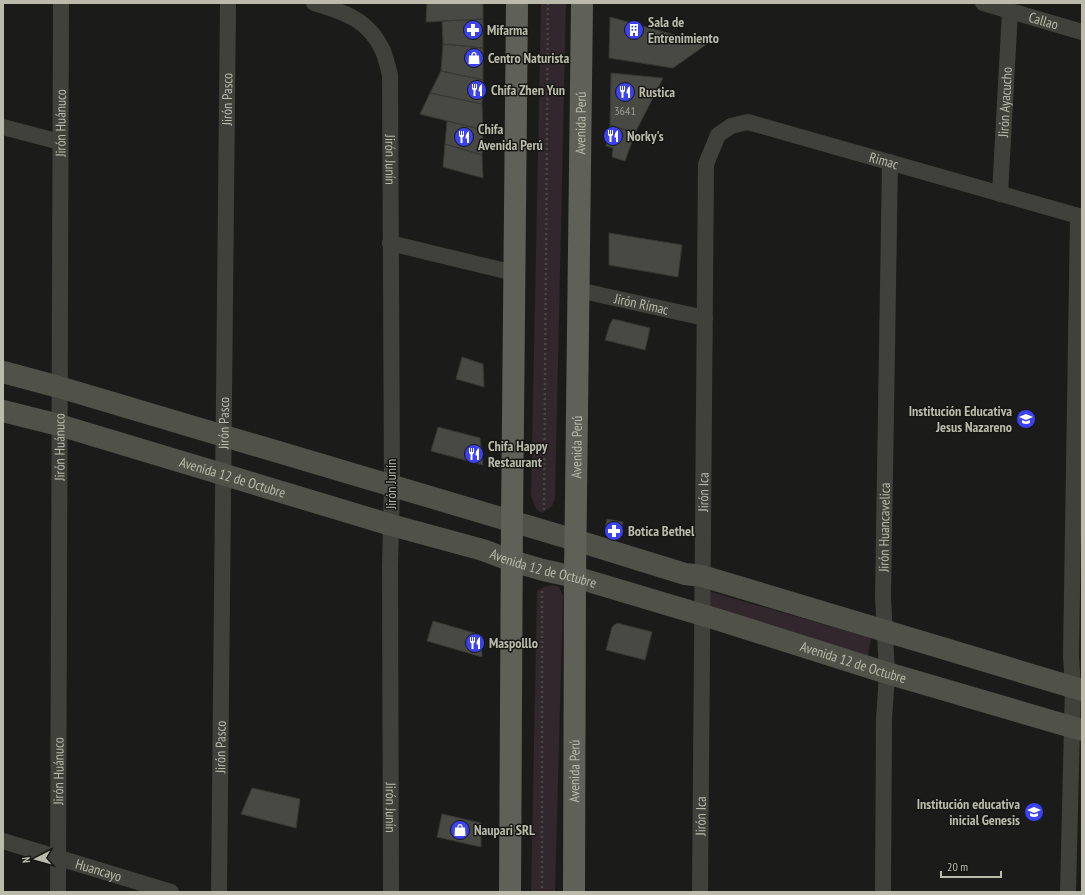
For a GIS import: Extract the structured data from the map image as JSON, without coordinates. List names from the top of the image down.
{
  "streets": {
    "main road": ["Avenida Perú", "Avenida 12 de Octubre"],
    "street": [
      "Callao",
      "Jirón Pasco",
      "Jirón Ayacucho",
      "Jirón Huánuco",
      "Jirón Junín",
      "Rimac",
      "Jirón Rímac",
      "Jirón Ica",
      "Jirón Huancavelica",
      "Huancayo"
    ]
  },
  "crossings": [
    ["Callao", "Jirón Ayacucho"],
    ["Jirón Pasco", "Avenida 12 de Octubre"],
    ["Jirón Ayacucho", "Rimac"],
    ["Jirón Huánuco", "Avenida 12 de Octubre"],
    ["Jirón Huánuco", "Huancayo"],
    ["Avenida Perú", "Jirón Rímac"],
    ["Avenida Perú", "Avenida 12 de Octubre"],
    ["Jirón Junín", "Avenida 12 de Octubre"],
    ["Rimac", "Jirón Ica"],
    ["Rimac", "Jirón Huancavelica"],
    ["Jirón Rímac", "Jirón Ica"],
    ["Avenida 12 de Octubre", "Jirón Ica"],
    ["Avenida 12 de Octubre", "Jirón Huancavelica"]
  ],
  "places": {
    "pharmacy": ["Mifarma", "Botica Bethel"],
    "building": ["Sala de Entrenimiento"],
    "shop": ["Centro Naturista", "Naupari SRL"],
    "restaurant": [
      "Chifa Zhen Yun",
      "Rustica",
      "Norky's",
      "Chifa Avenida Perú",
      "Chifa Happy Restaurant",
      "Maspolllo"
    ],
    "school or university": ["Institución Educativa Jesus Nazareno", "Institución educativa inicial Genesis"]
  },
  "house_numbers": ["3641"],
  "scale_bar": "20 m",
  "north": "left"
}
